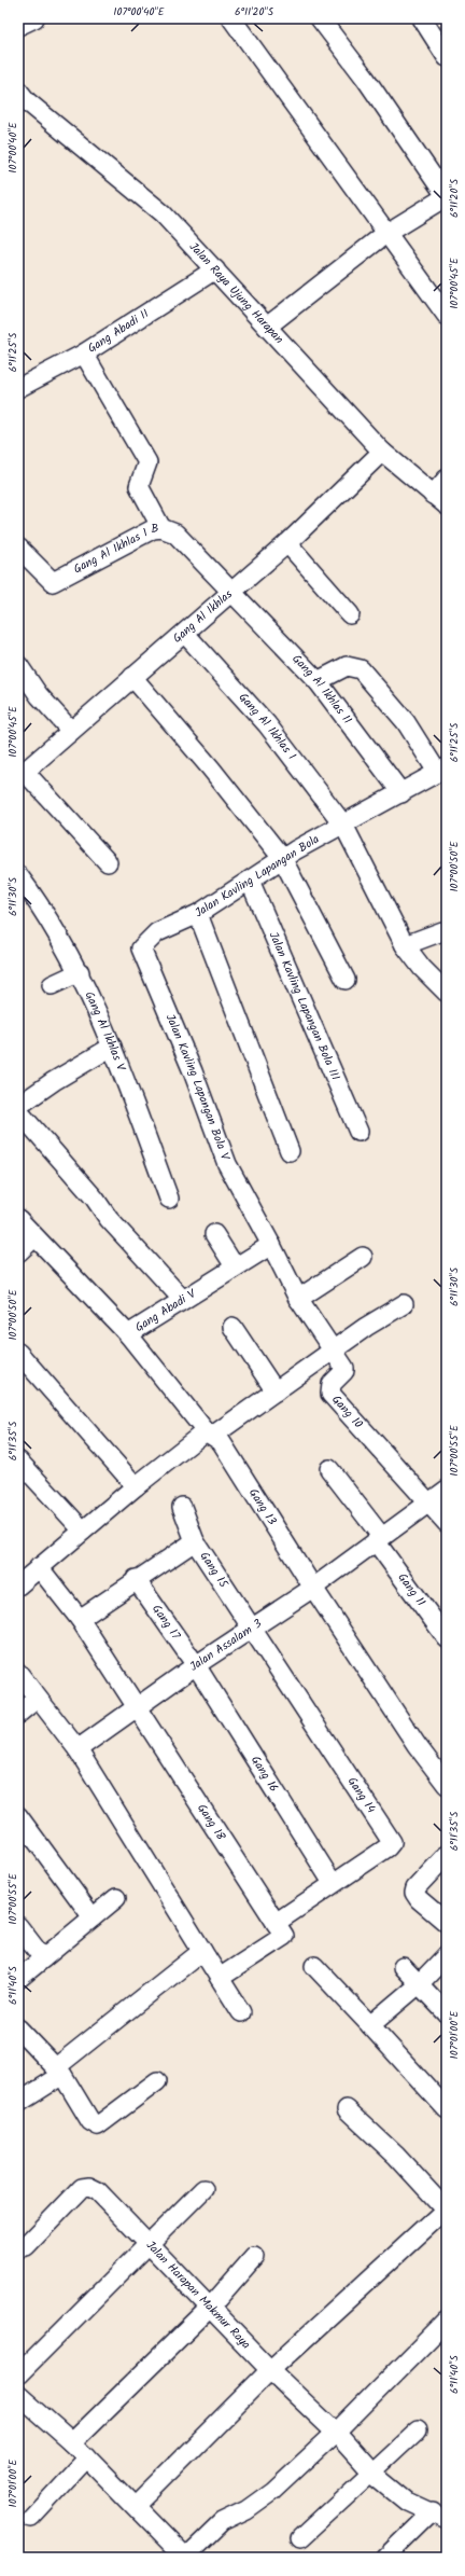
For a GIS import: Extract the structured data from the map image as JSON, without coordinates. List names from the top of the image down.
{
  "streets": {
    "street": [
      "Jalan Raya Ujung Harapan",
      "Gang Abadi II",
      "Gang Al Ikhlas I B",
      "Gang Al Ikhlas",
      "Gang Al Ikhlas II",
      "Gang Al Ikhlas I",
      "Jalan Kavling Lapangan Bola",
      "Jalan Kavling Lapangan Bola III",
      "Gang Al Ikhlas V",
      "Jalan Kavling Lapangan Bola V",
      "Gang Abadi V",
      "Gang 10",
      "Gang 13",
      "Gang 15",
      "Gang 11",
      "Gang 17",
      "Jalan Assalam 3",
      "Gang 16",
      "Gang 14",
      "Gang 18",
      "Jalan Harapan Makmur Raya"
    ]
  },
  "crossings": [
    ["Jalan Raya Ujung Harapan", "Gang Abadi II"],
    ["Jalan Raya Ujung Harapan", "Gang Al Ikhlas"],
    ["Gang Al Ikhlas I B", "Gang Al Ikhlas"],
    ["Gang Al Ikhlas I B", "Gang Al Ikhlas II"],
    ["Gang Al Ikhlas", "Gang Al Ikhlas II"],
    ["Gang Al Ikhlas", "Gang Al Ikhlas I"],
    ["Gang Al Ikhlas II", "Jalan Kavling Lapangan Bola"],
    ["Gang Al Ikhlas I", "Jalan Kavling Lapangan Bola"],
    ["Jalan Kavling Lapangan Bola", "Jalan Kavling Lapangan Bola III"],
    ["Jalan Kavling Lapangan Bola", "Jalan Kavling Lapangan Bola V"],
    ["Jalan Kavling Lapangan Bola V", "Gang Abadi V"],
    ["Jalan Kavling Lapangan Bola V", "Gang 10"],
    ["Gang Abadi V", "Gang 10"],
    ["Gang Abadi V", "Gang 13"],
    ["Gang 10", "Jalan Assalam 3"],
    ["Gang 13", "Jalan Assalam 3"],
    ["Gang 15", "Jalan Assalam 3"],
    ["Gang 15", "Gang 14"],
    ["Gang 11", "Jalan Assalam 3"],
    ["Gang 17", "Jalan Assalam 3"],
    ["Gang 17", "Gang 16"],
    ["Jalan Assalam 3", "Gang 16"],
    ["Jalan Assalam 3", "Gang 14"],
    ["Jalan Assalam 3", "Gang 18"],
    ["Gang 16", "Gang 14"],
    ["Gang 14", "Gang 18"]
  ],
  "coordinates": [
    "107°00'40\"E",
    "6°11'20\"S",
    "107°00'45\"E",
    "6°11'25\"S",
    "107°00'50\"E",
    "6°11'30\"S",
    "6°11'35\"S",
    "107°00'55\"E",
    "6°11'40\"S",
    "107°01'00\"E"
  ]
}
